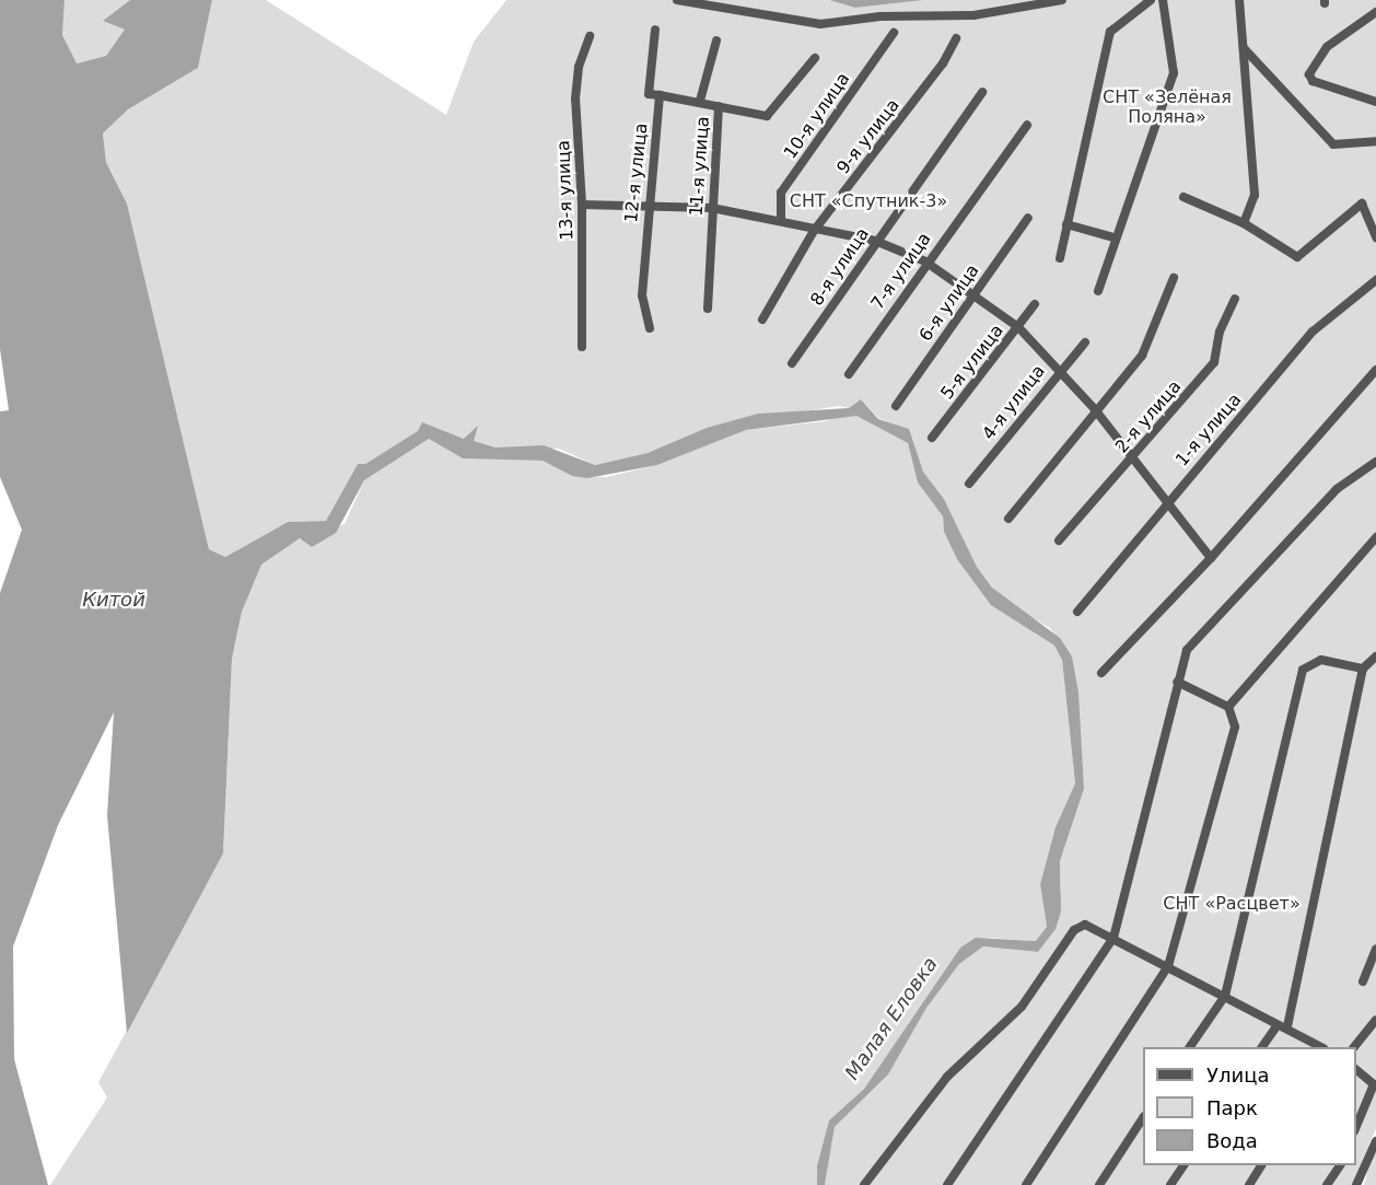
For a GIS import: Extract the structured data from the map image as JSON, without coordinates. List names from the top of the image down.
{
  "streets": {
    "street": [
      "10-я улица",
      "9-я улица",
      "11-я улица",
      "12-я улица",
      "13-я улица",
      "8-я улица",
      "7-я улица",
      "6-я улица",
      "5-я улица",
      "4-я улица",
      "2-я улица",
      "1-я улица"
    ]
  },
  "water": ["Китой", "Малая Еловка"],
  "parks": ["СНТ «Зелёная Поляна»", "СНТ «Спутник-3»", "СНТ «Расцвет»"],
  "legend": ["Улица", "Парк", "Вода"]
}
